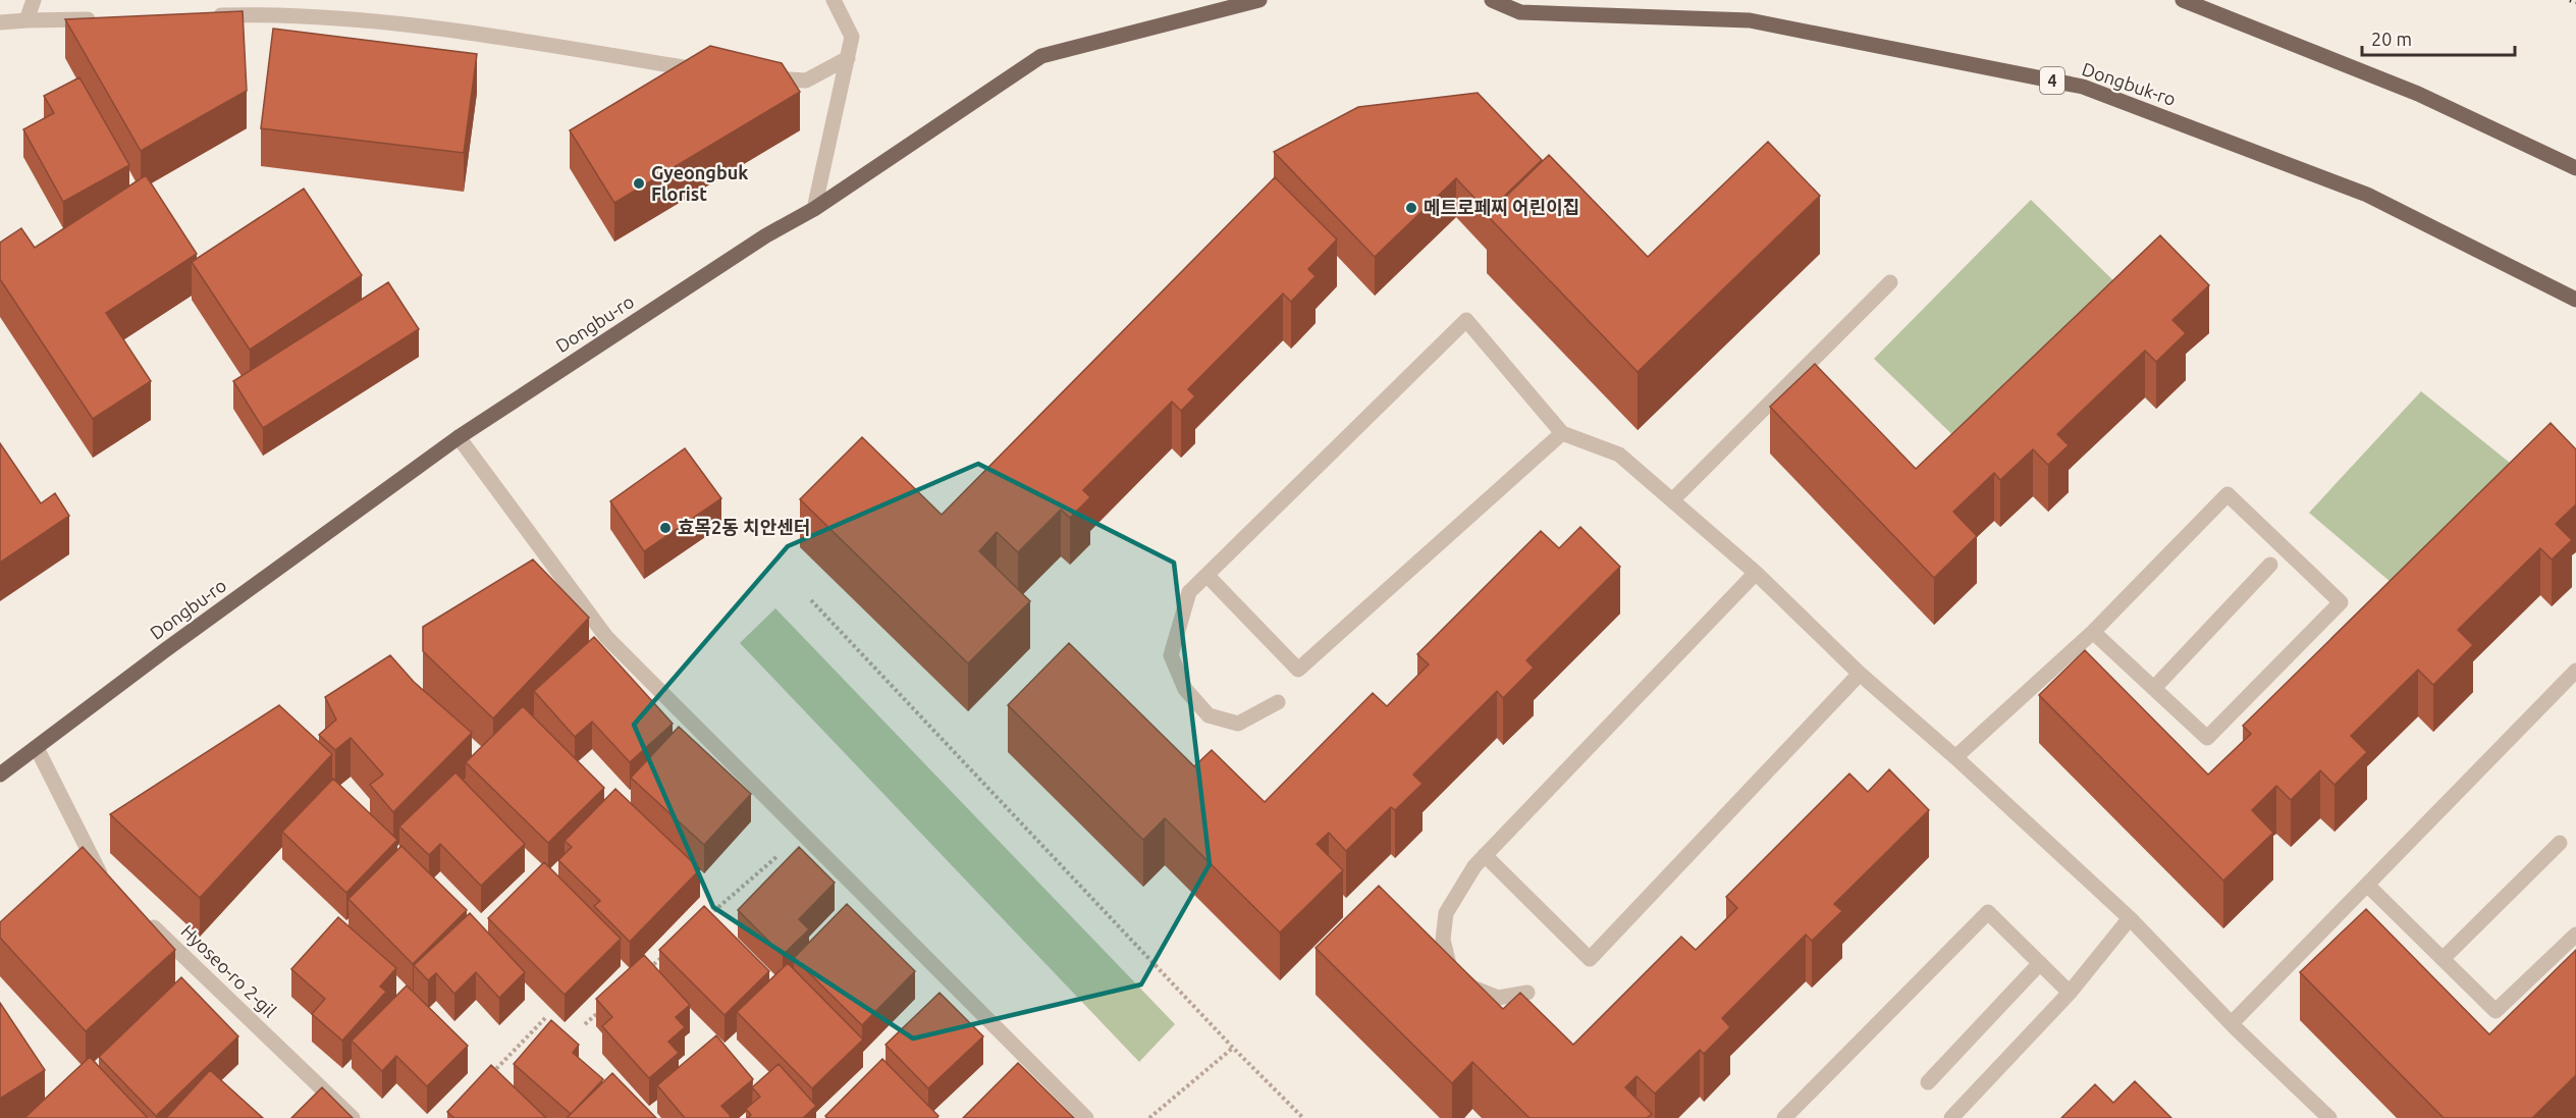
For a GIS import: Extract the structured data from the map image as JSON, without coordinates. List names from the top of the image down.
{
  "streets": {
    "main road": ["4", "Dongbuk-ro", "Dongbu-ro"],
    "street": ["Hyoseo-ro 2-gil"]
  },
  "places": ["Gyeongbuk Florist", "메트로페찌 어린이집", "효목2동 치안센터"],
  "scale_bar": "20 m"
}
